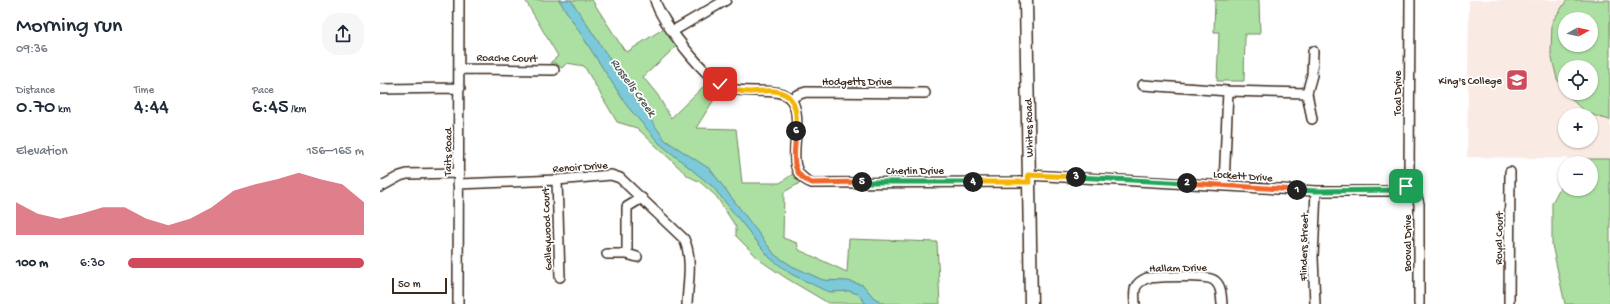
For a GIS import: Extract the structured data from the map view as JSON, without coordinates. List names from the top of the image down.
{
  "streets": {
    "street": [
      "Roache Court",
      "Hodgetts Drive",
      "Toal Drive",
      "Whites Road",
      "Taits Road",
      "Renoir Drive",
      "Cherlin Drive",
      "Lockett Drive",
      "Galleywood Court",
      "Royal Court",
      "Booval Drive",
      "Flinders Street",
      "Hallam Drive"
    ]
  },
  "crossings": [
    ["Roache Court", "Taits Road"],
    ["Hodgetts Drive", "Cherlin Drive"],
    ["Toal Drive", "Lockett Drive"],
    ["Toal Drive", "Booval Drive"],
    ["Whites Road", "Cherlin Drive"],
    ["Whites Road", "Lockett Drive"],
    ["Taits Road", "Renoir Drive"],
    ["Renoir Drive", "Galleywood Court"],
    ["Cherlin Drive", "Lockett Drive"],
    ["Lockett Drive", "Booval Drive"],
    ["Lockett Drive", "Flinders Street"]
  ],
  "water": ["Russells Creek"],
  "places": {
    "school or university": ["King's College"]
  },
  "scale_bar": "50 m",
  "north": "right",
  "page": {
    "heading": ["Morning run", "09:36"],
    "map_buttons": ["+", "−"],
    "stats": [
      ["Distance", "0.70 km"],
      ["Time", "4:44"],
      ["Pace", "6:45 /km"]
    ],
    "pins": [
      "6",
      "3",
      "4",
      "5",
      "2",
      "1"
    ],
    "chart": ["Elevation", "156–165 m"],
    "list": [
      {
        "name": "100 m",
        "note": "6:30"
      }
    ],
    "scale": "50 m"
  }
}
